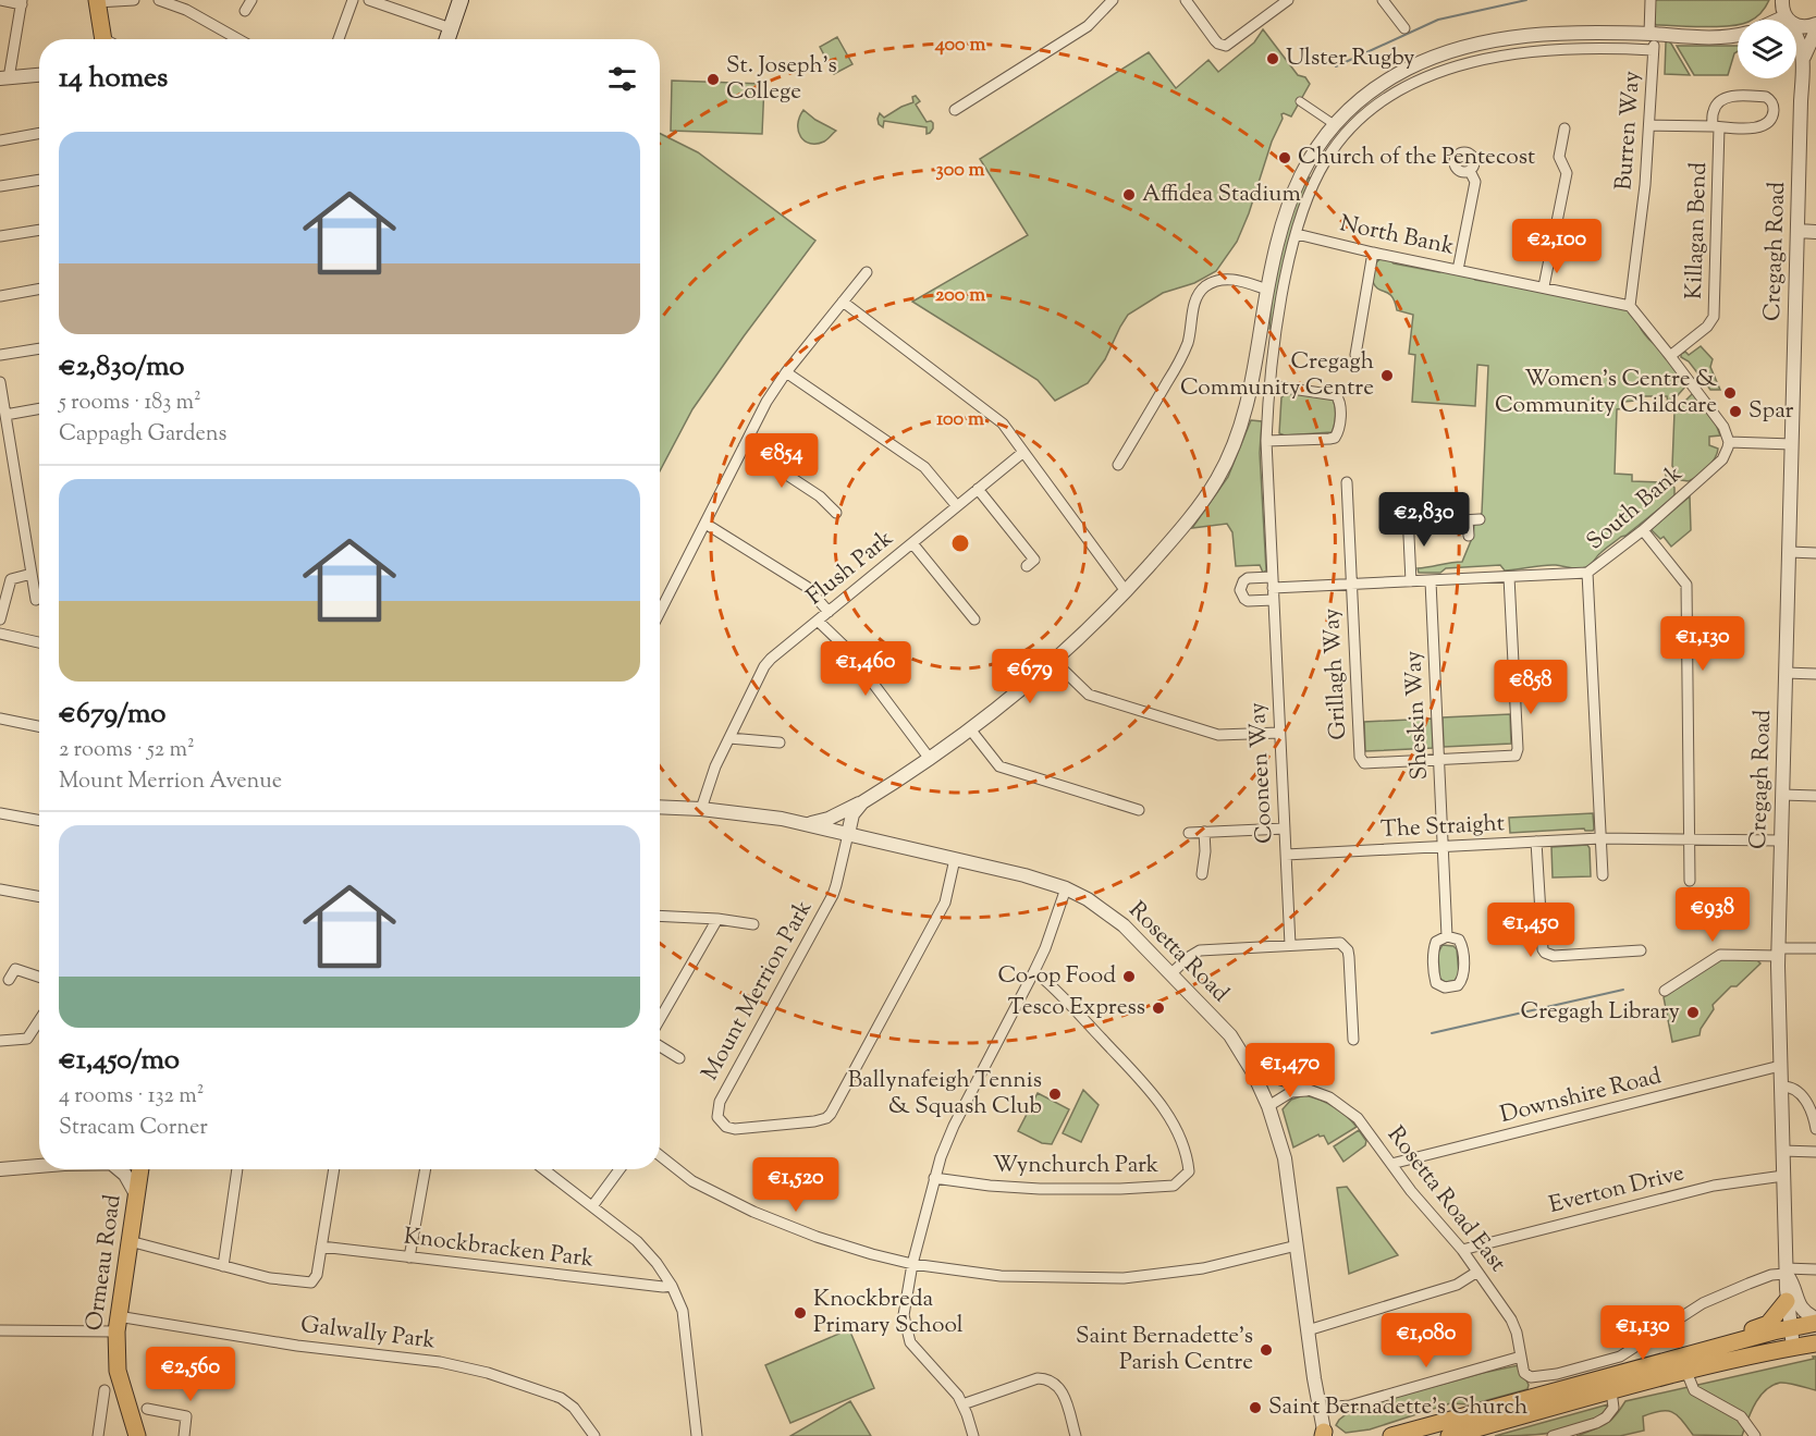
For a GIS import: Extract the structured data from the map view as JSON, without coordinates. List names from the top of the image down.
{
  "streets": {
    "main road": ["Ormeau Road"],
    "street": [
      "Burren Way",
      "Killagan Bend",
      "North Bank",
      "Cregagh Road",
      "South Bank",
      "Flush Park",
      "Grillagh Way",
      "Sheskin Way",
      "Cooneen Way",
      "The Straight",
      "Rosetta Road",
      "Mount Merrion Park",
      "Downshire Road",
      "Wynchurch Park",
      "Everton Drive",
      "Rosetta Road East",
      "Knockbracken Park",
      "Galwally Park"
    ]
  },
  "crossings": [
    ["Burren Way", "North Bank"],
    ["Burren Way", "Cooneen Way"],
    ["North Bank", "Cooneen Way"],
    ["Cregagh Road", "The Straight"],
    ["Cregagh Road", "Downshire Road"],
    ["Cregagh Road", "Everton Drive"],
    ["South Bank", "Grillagh Way"],
    ["South Bank", "Sheskin Way"],
    ["South Bank", "Cooneen Way"],
    ["Flush Park", "Rosetta Road"],
    ["Grillagh Way", "Sheskin Way"],
    ["Sheskin Way", "The Straight"],
    ["Cooneen Way", "The Straight"],
    ["Rosetta Road", "Mount Merrion Park"],
    ["Rosetta Road", "Rosetta Road East"],
    ["Downshire Road", "Rosetta Road East"],
    ["Everton Drive", "Rosetta Road East"],
    ["Ormeau Road", "Galwally Park"]
  ],
  "places": [
    "Ulster Rugby",
    "St. Joseph's College",
    "Church of the Pentecost",
    "Affidea Stadium",
    "Cregagh Community Centre",
    "Women’s Centre & Community Childcare",
    "Spar",
    "Co-op Food",
    "Tesco Express",
    "Cregagh Library",
    "Ballynafeigh Tennis & Squash Club",
    "Knockbreda Primary School",
    "Saint Bernadette's Parish Centre",
    "Saint Bernadette's Church"
  ],
  "page": {
    "heading": "14 homes",
    "list": [
      {
        "name": "€2,830/mo",
        "note": "5 rooms · 183 m² · Cappagh Gardens"
      },
      {
        "name": "€679/mo",
        "note": "2 rooms · 52 m² · Mount Merrion Avenue"
      },
      {
        "name": "€1,450/mo",
        "note": "4 rooms · 132 m² · Stracam Corner"
      }
    ],
    "price": [
      "€2,100",
      "€854",
      "€2,830",
      "€1,130",
      "€1,460",
      "€679",
      "€858",
      "€938",
      "€1,450",
      "€1,470",
      "€1,520",
      "€1,130",
      "€1,080",
      "€2,560"
    ]
  },
  "rings": [
    "400 m",
    "300 m",
    "200 m",
    "100 m"
  ]
}
